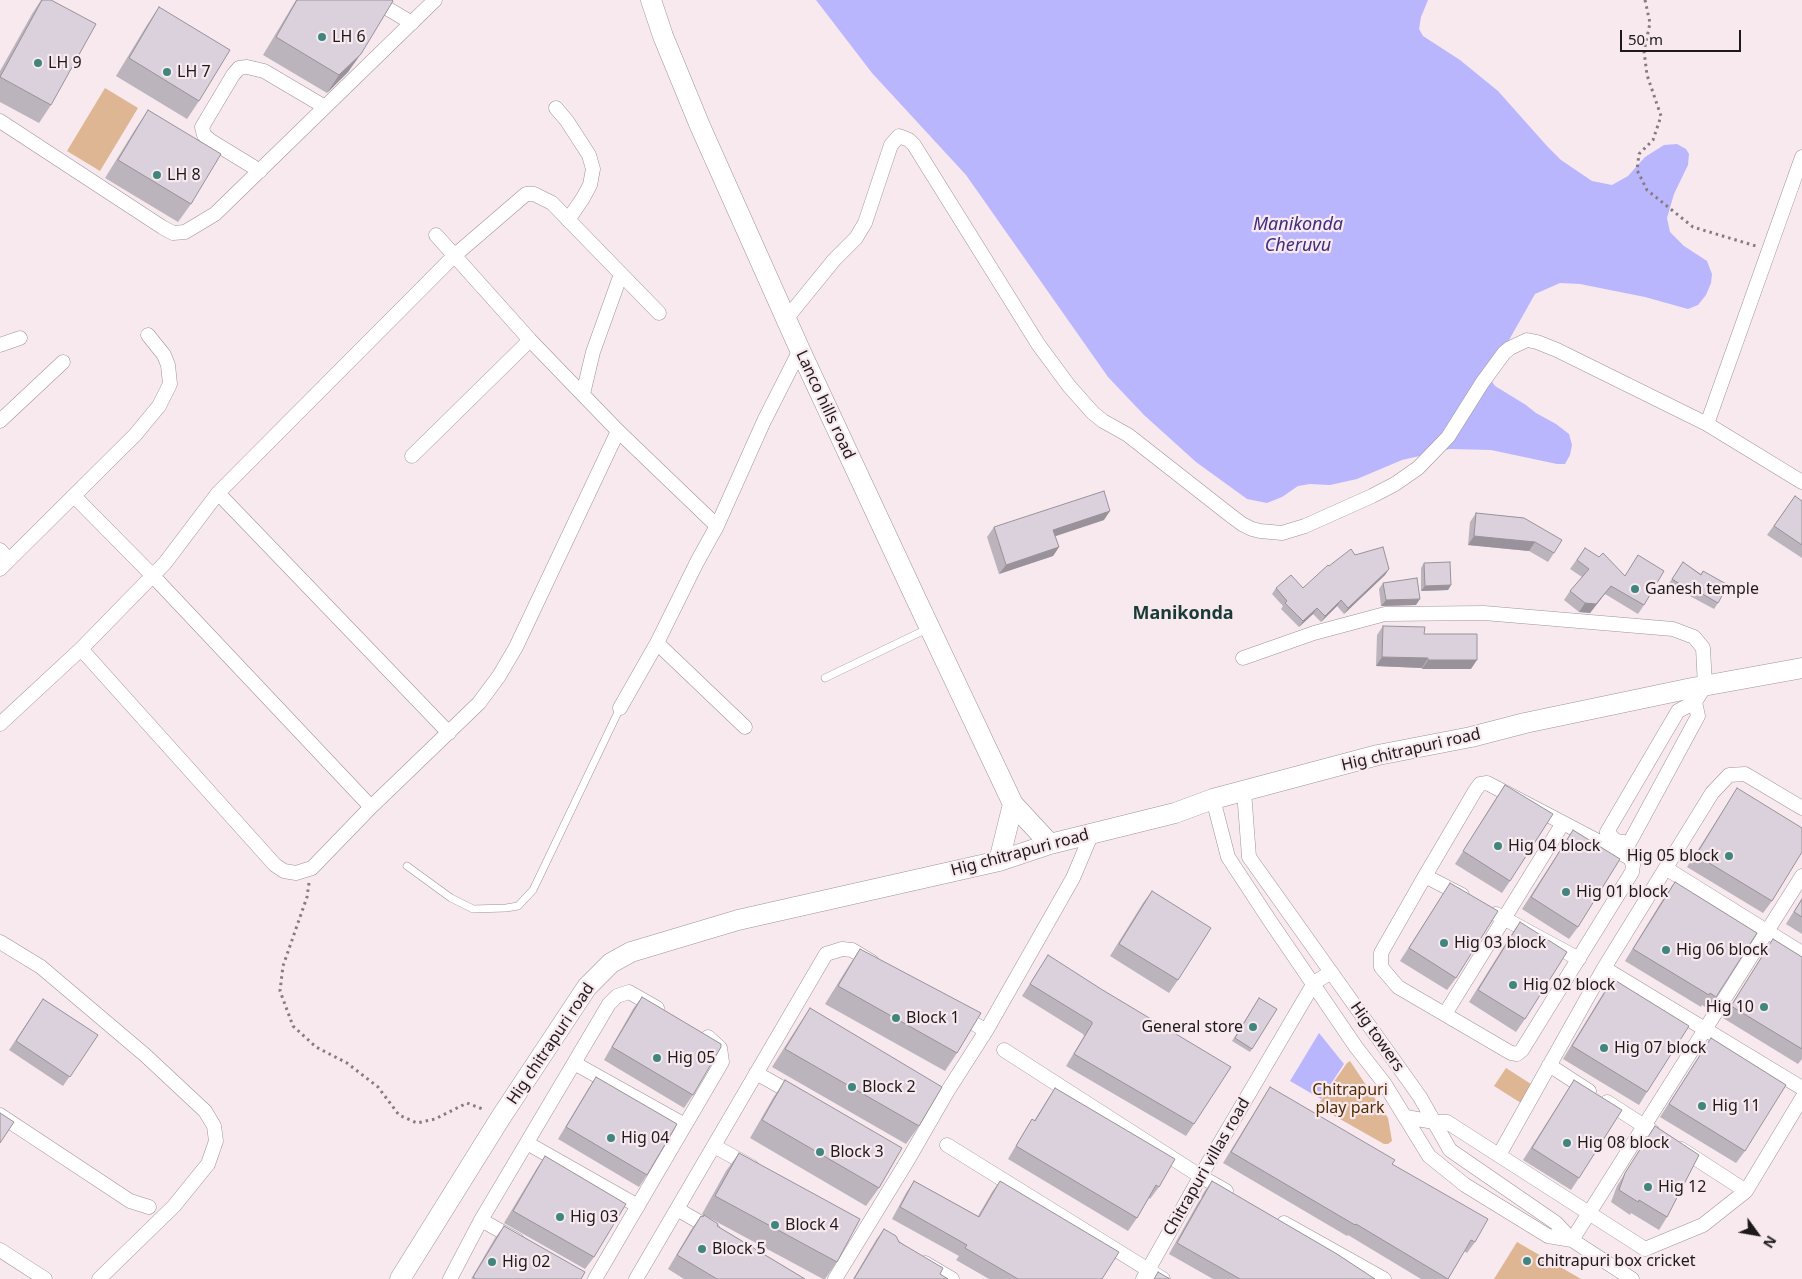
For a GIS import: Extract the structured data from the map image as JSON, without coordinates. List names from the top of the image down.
{
  "streets": {
    "street": [
      "Lanco hills road",
      "Hig chitrapuri road",
      "Hig towers",
      "Chitrapuri villas road"
    ]
  },
  "crossings": [
    ["Lanco hills road", "Hig chitrapuri road"],
    ["Hig chitrapuri road", "Hig towers"]
  ],
  "districts": ["Manikonda"],
  "water": ["Manikonda Cheruvu"],
  "parks": ["Chitrapuri play park"],
  "places": [
    "LH 6",
    "LH 9",
    "LH 7",
    "LH 8",
    "Ganesh temple",
    "Hig 04 block",
    "Hig 05 block",
    "Hig 01 block",
    "Hig 03 block",
    "Hig 06 block",
    "Hig 02 block",
    "Hig 10",
    "Block 1",
    "General store",
    "Hig 07 block",
    "Hig 05",
    "Block 2",
    "Hig 11",
    "Hig 04",
    "Hig 08 block",
    "Block 3",
    "Hig 12",
    "Hig 03",
    "Block 4",
    "Block 5",
    "chitrapuri box cricket",
    "Hig 02"
  ],
  "scale_bar": "50 m",
  "north": "bottom right"
}
